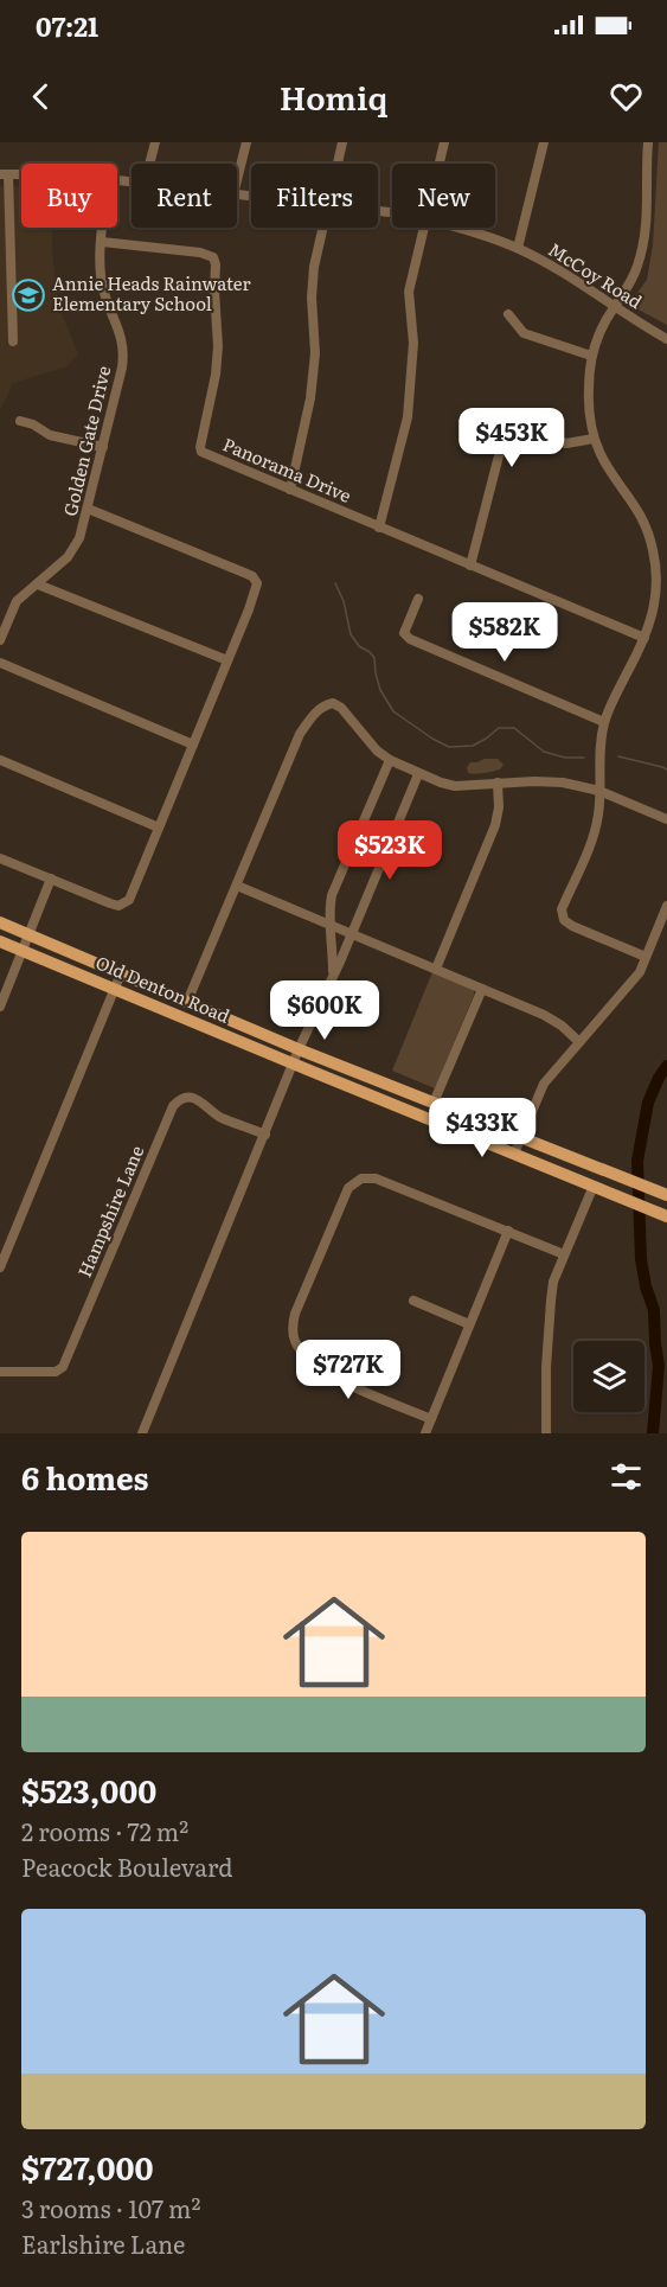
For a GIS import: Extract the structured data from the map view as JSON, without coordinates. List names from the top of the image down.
{
  "streets": {
    "main road": ["Old Denton Road"],
    "street": [
      "McCoy Road",
      "Golden Gate Drive",
      "Panorama Drive",
      "Hampshire Lane"
    ]
  },
  "crossings": [
    ["Golden Gate Drive", "Panorama Drive"]
  ],
  "places": {
    "school or university": ["Annie Heads Rainwater Elementary School"]
  },
  "page": {
    "status": "07:21",
    "header": "Homiq",
    "chip": [
      "Buy",
      "Rent",
      "Filters",
      "New"
    ],
    "price": [
      "$453K",
      "$582K",
      "$523K",
      "$600K",
      "$433K",
      "$727K"
    ],
    "heading": "6 homes",
    "list": [
      {
        "name": "$523,000",
        "note": "2 rooms · 72 m² · Peacock Boulevard"
      },
      {
        "name": "$727,000",
        "note": "3 rooms · 107 m² · Earlshire Lane"
      }
    ]
  }
}
